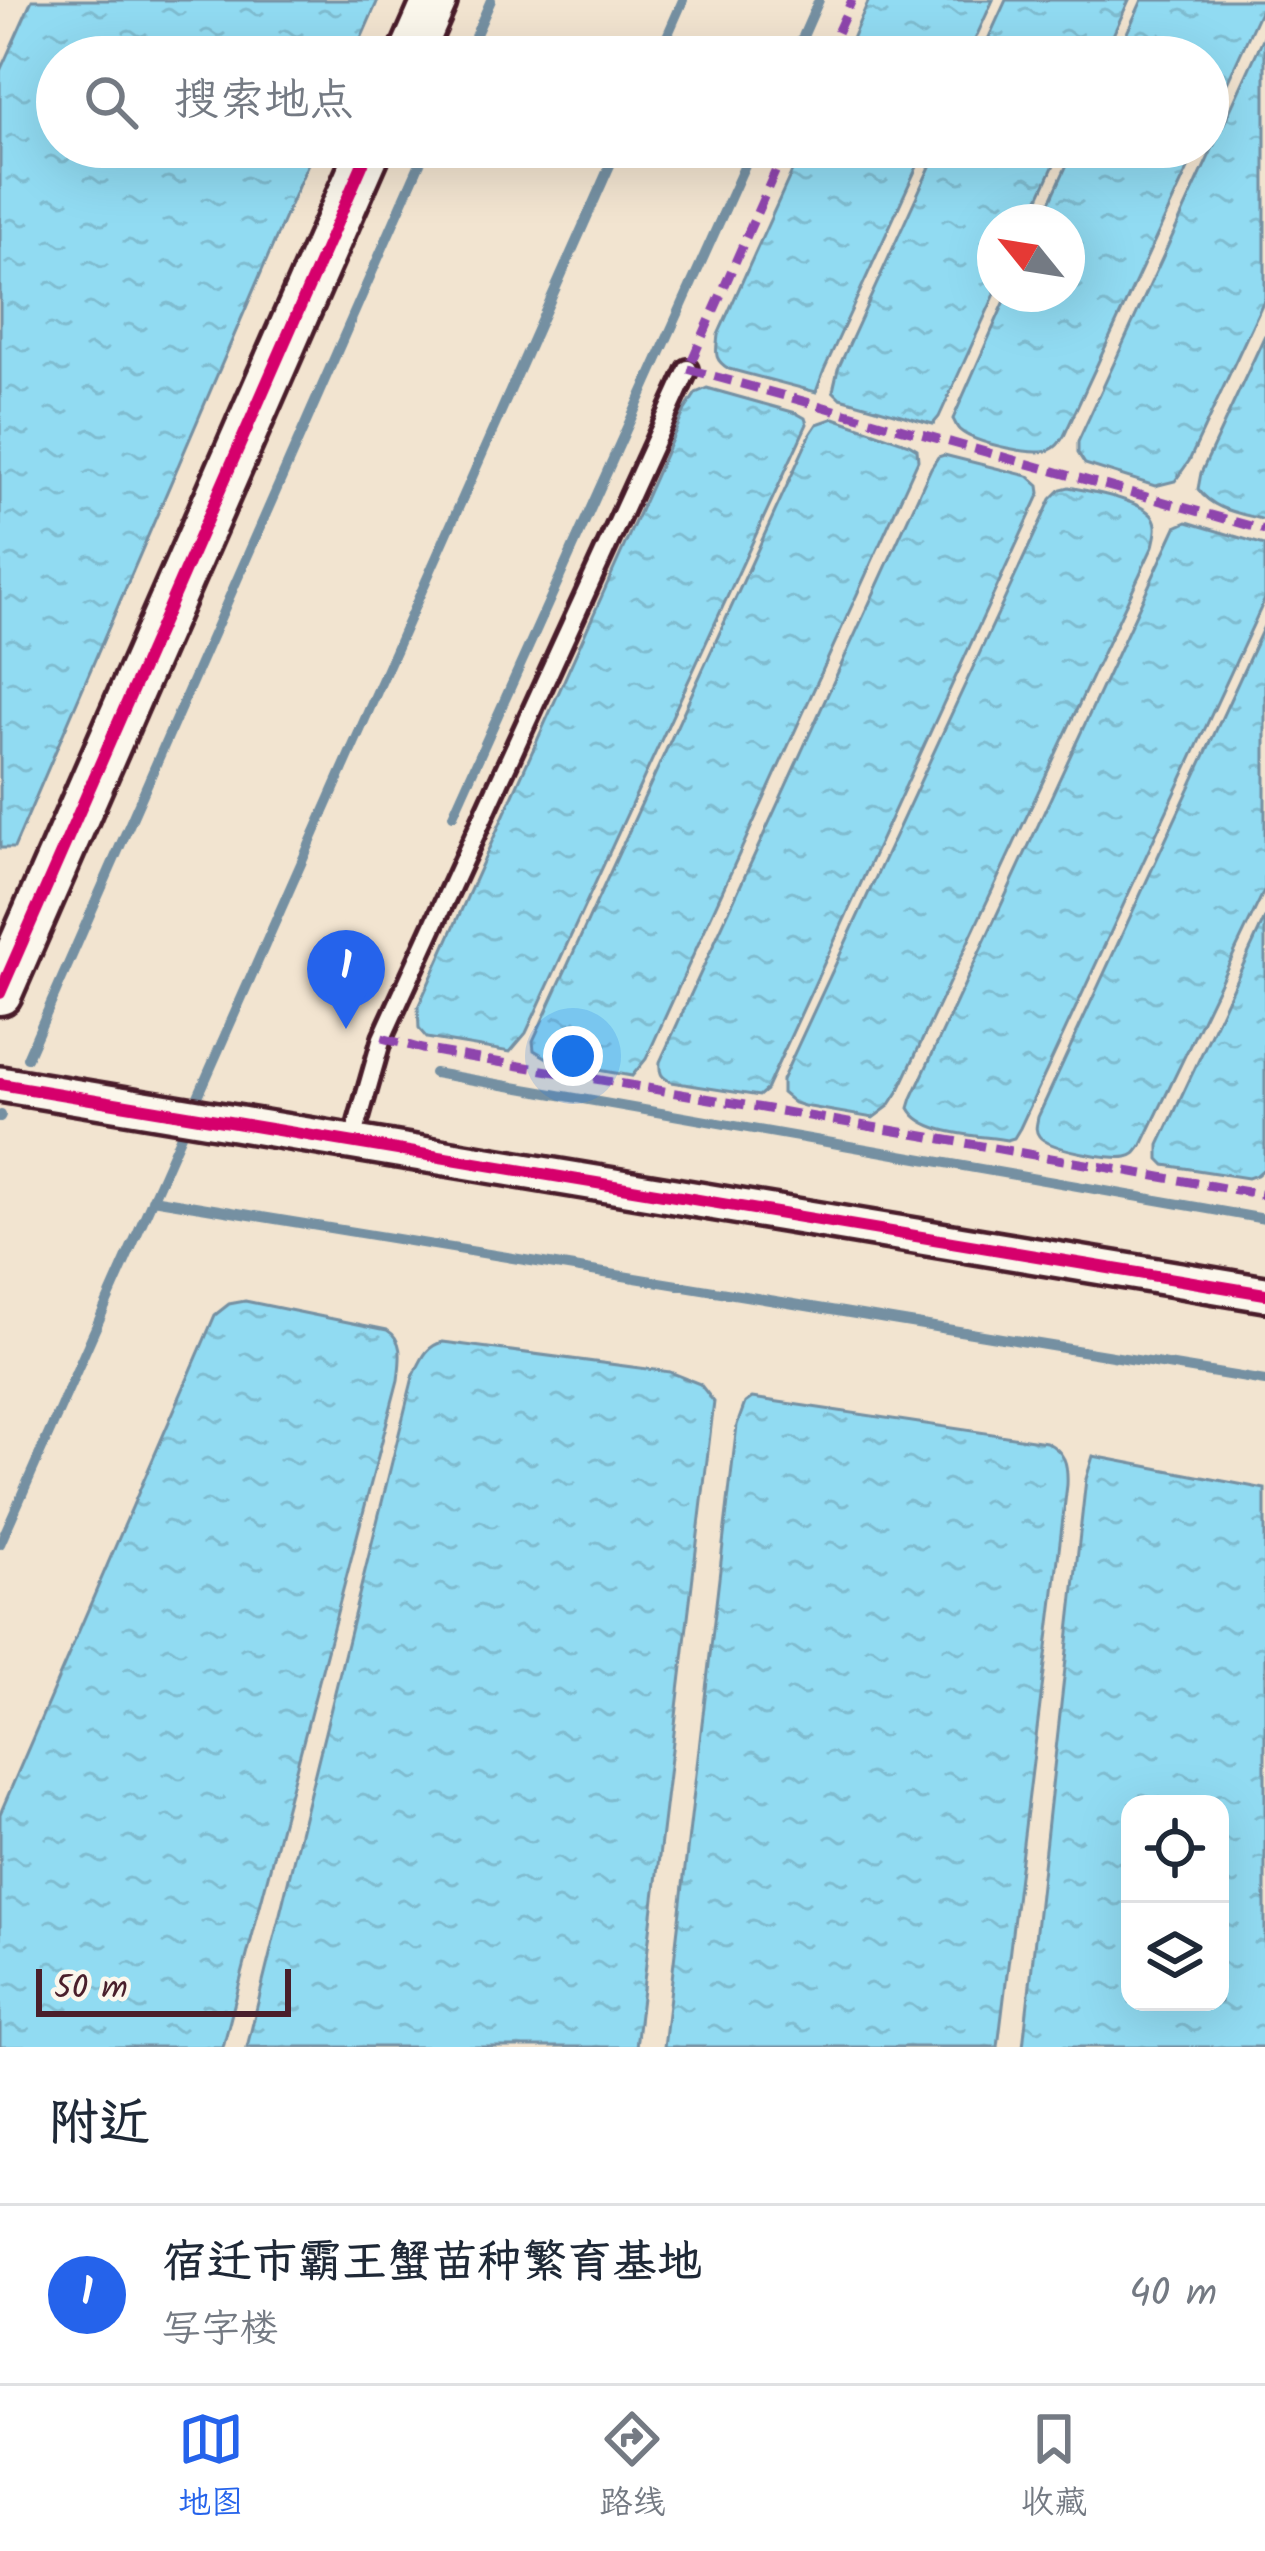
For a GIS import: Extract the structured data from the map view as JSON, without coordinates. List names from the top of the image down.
{
  "scale_bar": "50 m",
  "north": "top left",
  "page": {
    "search": "搜索地点",
    "pins": "1",
    "scale": "50 m",
    "heading": "附近",
    "list": [
      {
        "mark": "1",
        "name": "宿迁市霸王蟹苗种繁育基地",
        "note": "写字楼",
        "value": "40 m"
      }
    ],
    "nav": ["地图", "路线", "收藏"]
  }
}
